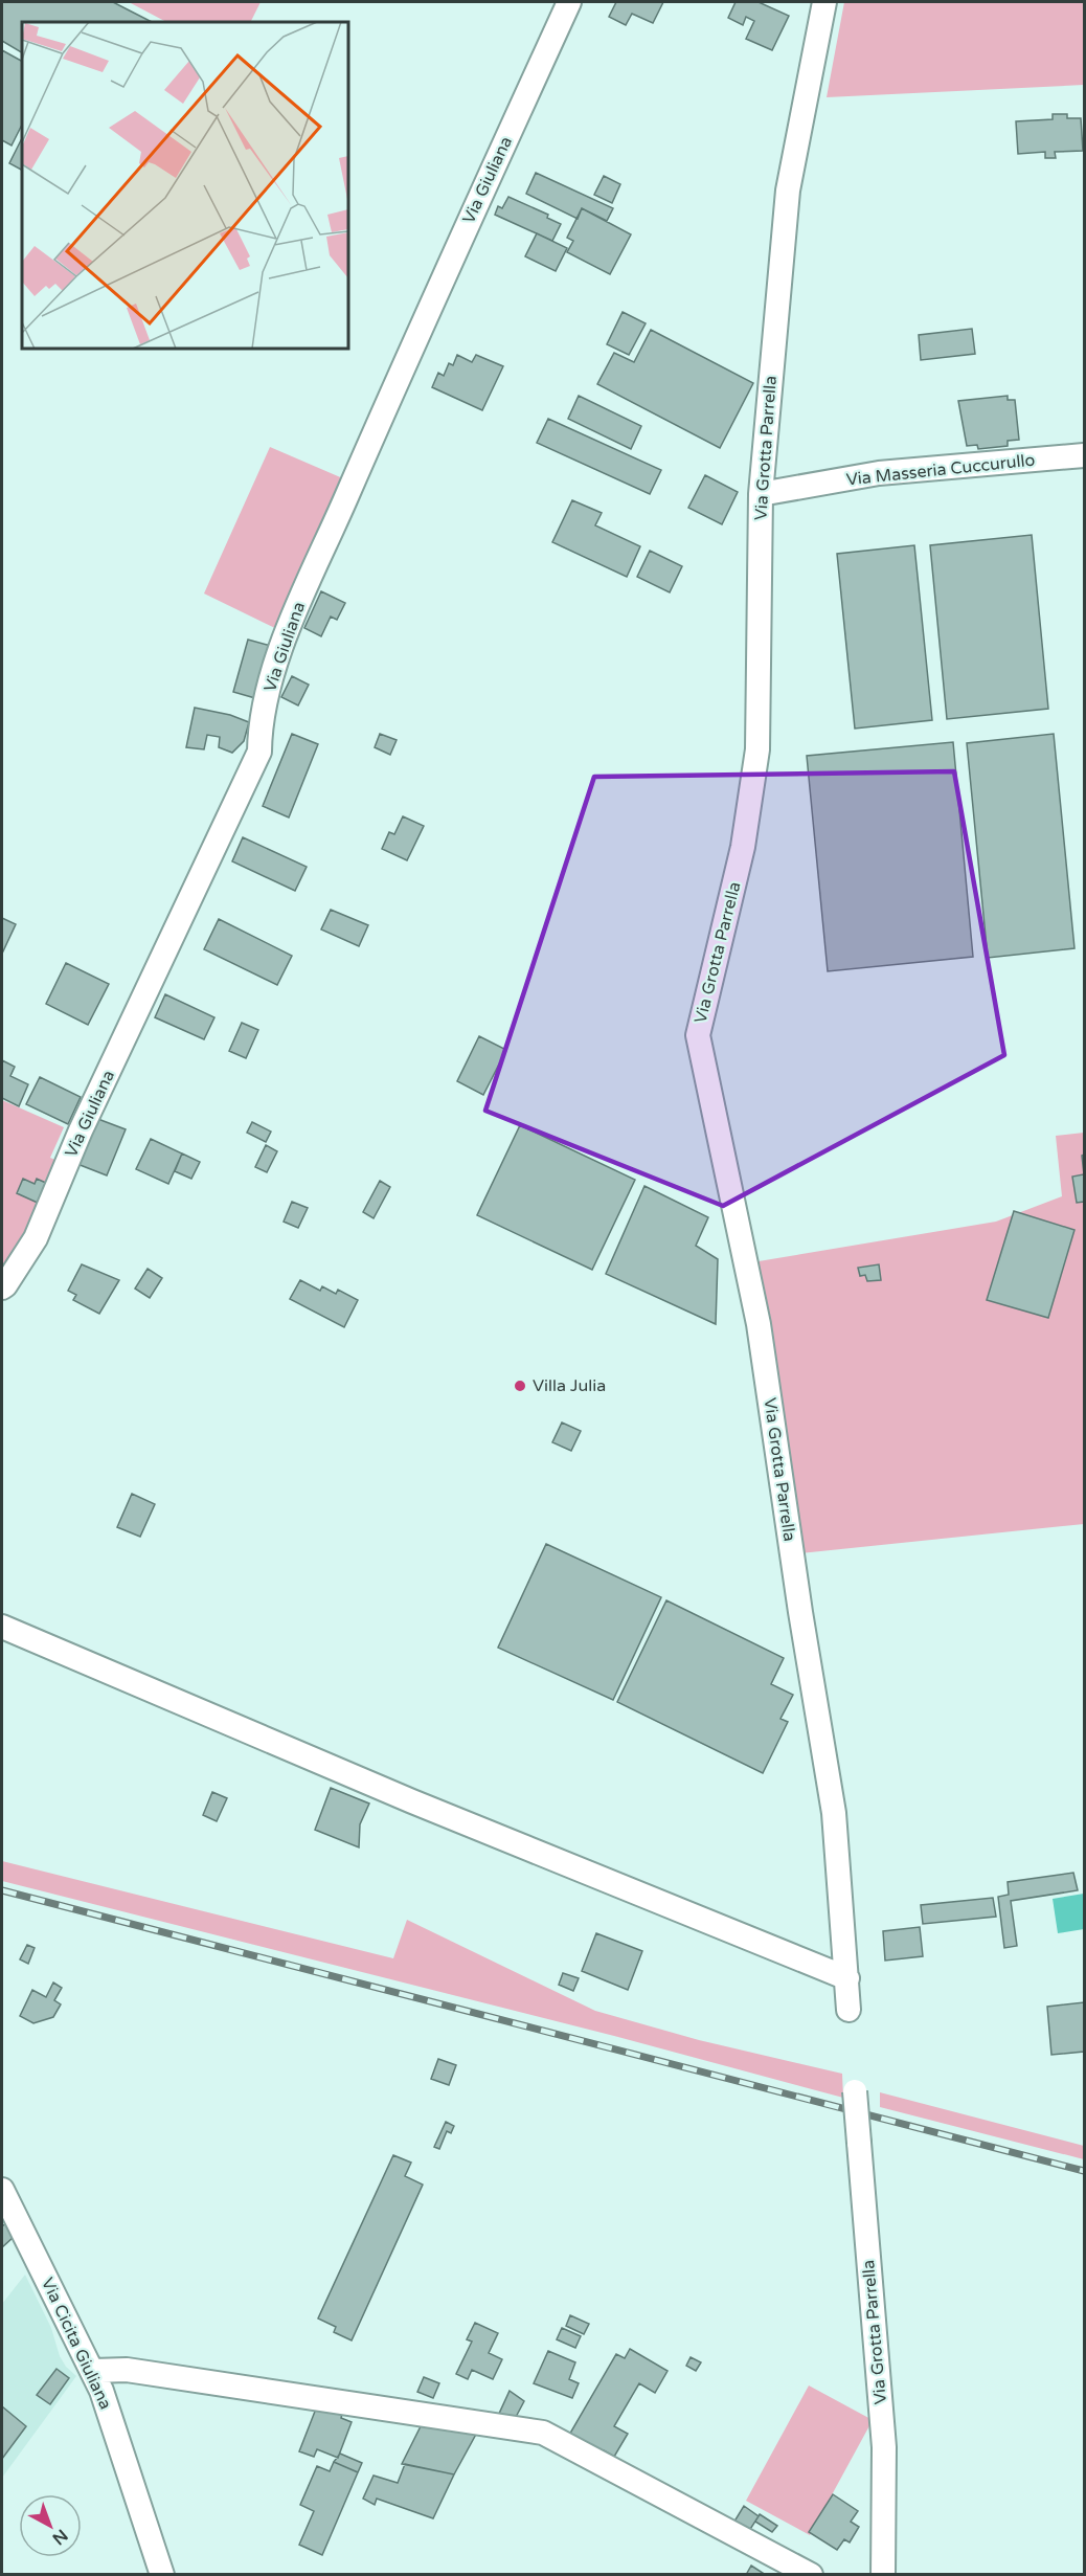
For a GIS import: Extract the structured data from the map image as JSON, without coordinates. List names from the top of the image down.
{
  "streets": {
    "street": [
      "Via Giuliana",
      "Via Grotta Parrella",
      "Via Masseria Cuccurullo",
      "Via Cicita Giuliana"
    ]
  },
  "crossings": [
    ["Via Grotta Parrella", "Via Masseria Cuccurullo"]
  ],
  "places": ["Villa Julia"],
  "north": "bottom right"
}
